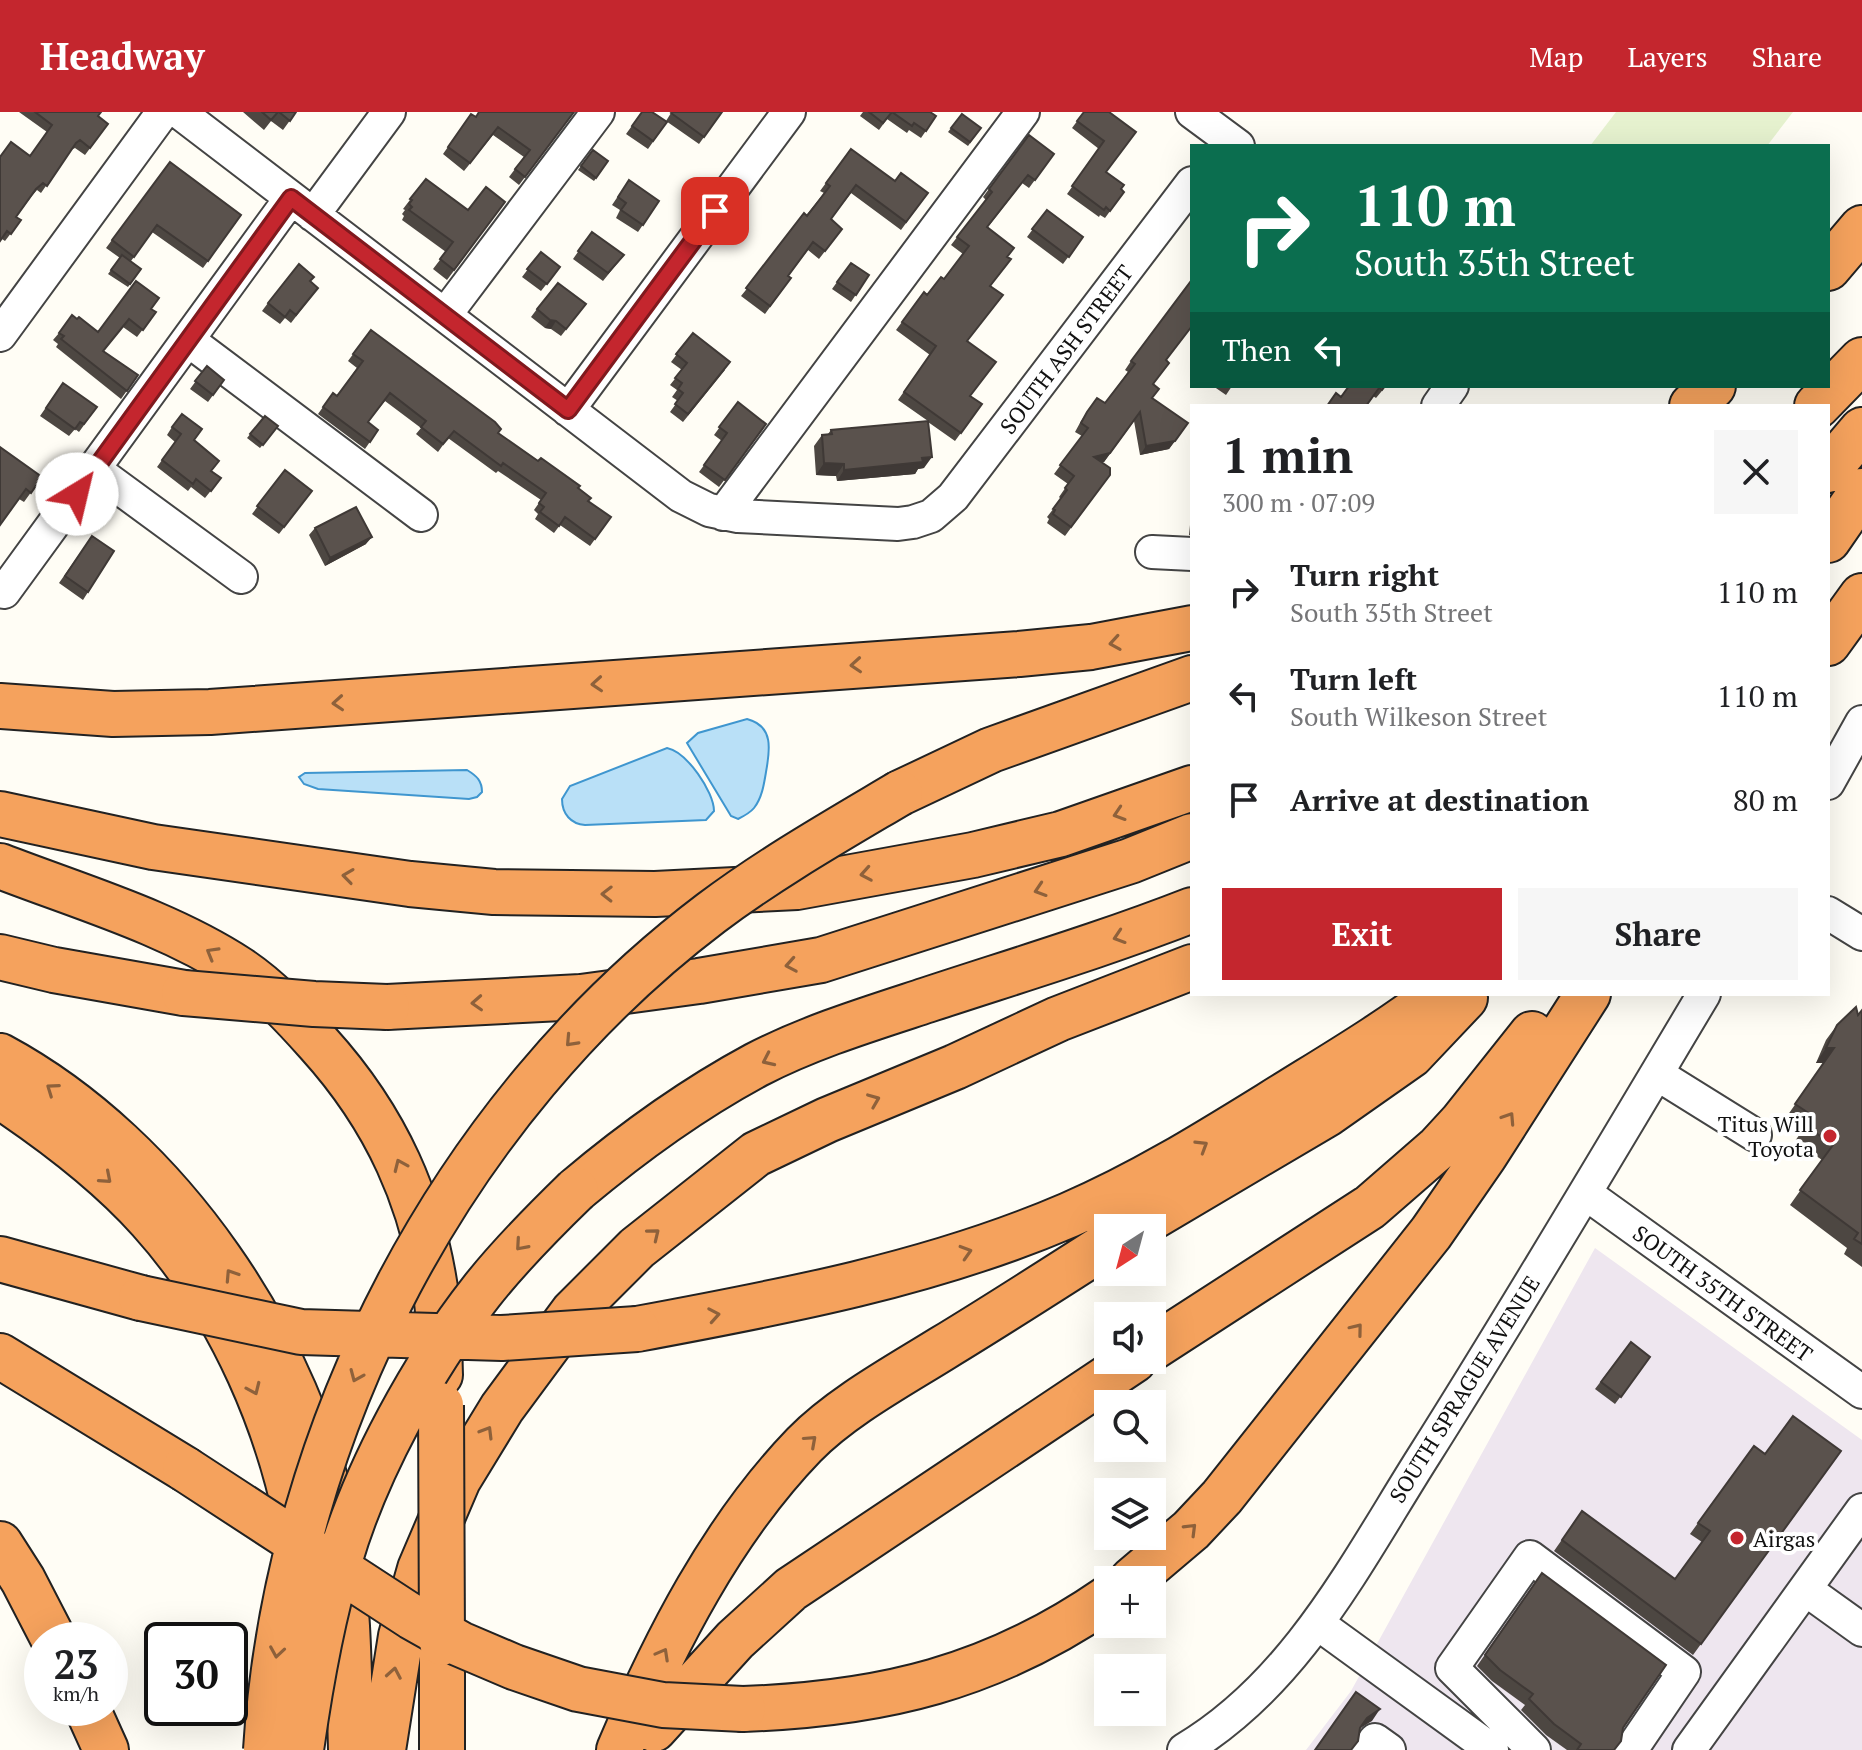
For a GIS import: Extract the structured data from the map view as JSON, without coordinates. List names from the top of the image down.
{
  "streets": {
    "street": ["SOUTH ASH STREET", "SOUTH 35TH STREET", "SOUTH SPRAGUE AVENUE"]
  },
  "crossings": [
    ["SOUTH 35TH STREET", "SOUTH SPRAGUE AVENUE"]
  ],
  "places": ["Titus Will Toyota", "Airgas"],
  "north": "bottom left",
  "page": {
    "header": "Headway",
    "nav": ["Map", "Layers", "Share"],
    "turn": ["110 m", "South 35th Street"],
    "then": "Then",
    "heading": ["1 min", "300 m · 07:09"],
    "list": [
      {
        "name": "Turn right",
        "note": "South 35th Street",
        "value": "110 m"
      },
      {
        "name": "Turn left",
        "note": "South Wilkeson Street",
        "value": "110 m"
      },
      {
        "name": "Arrive at destination",
        "value": "80 m"
      }
    ],
    "buttons": ["Exit", "Share"],
    "map_buttons": ["+", "−"],
    "speed": "23 km/h",
    "limit": "30"
  }
}
